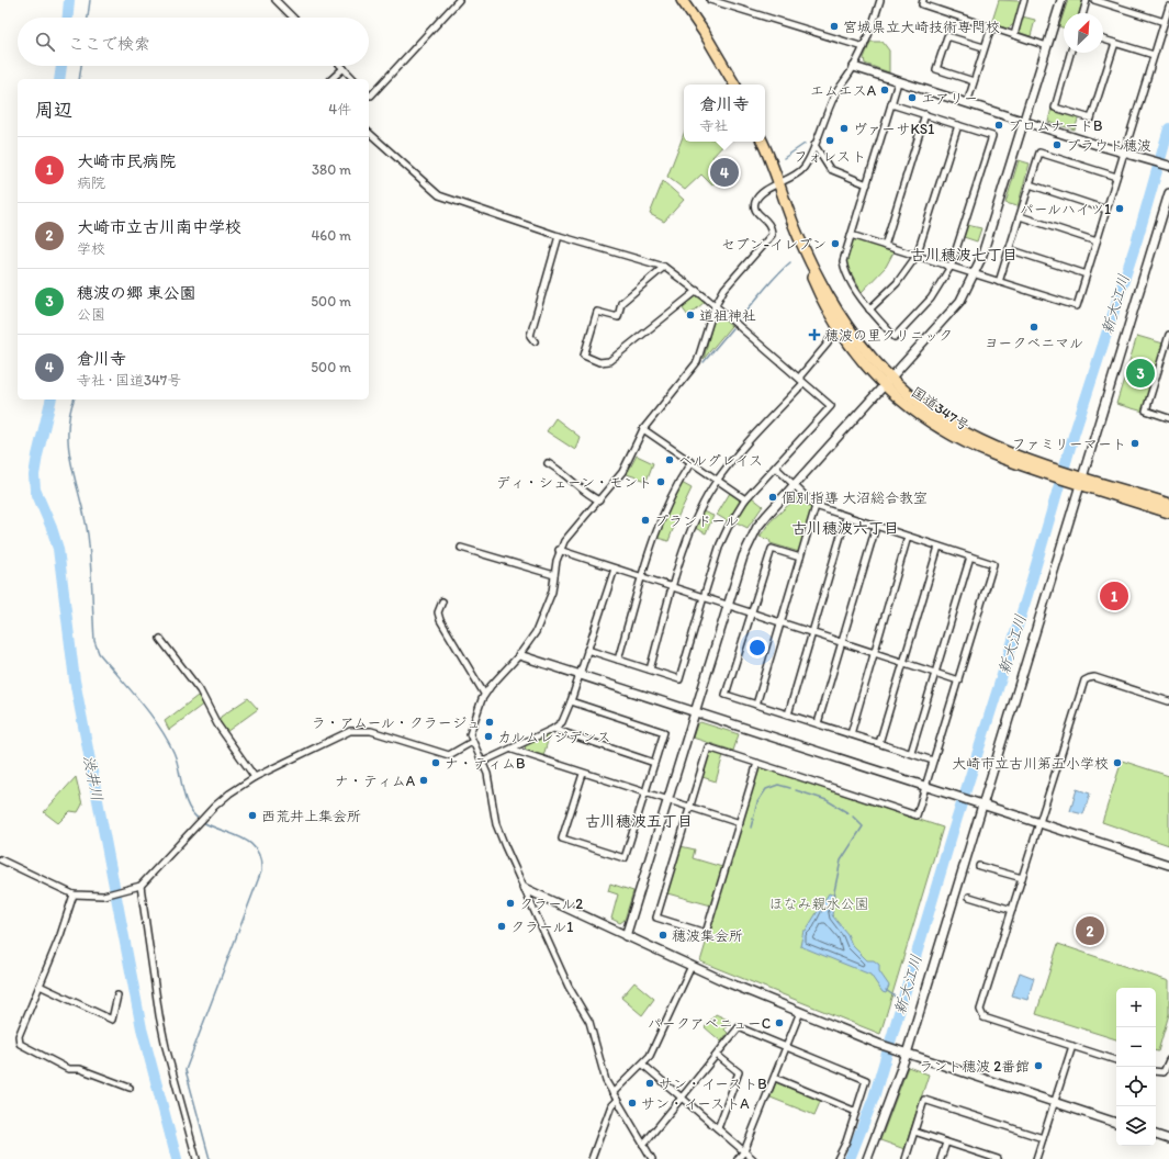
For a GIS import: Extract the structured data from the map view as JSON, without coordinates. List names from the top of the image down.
{
  "streets": {
    "highway": ["国道347号"]
  },
  "districts": ["古川穂波七丁目", "古川穂波六丁目", "古川穂波五丁目"],
  "water": ["新大江川", "渋井川"],
  "parks": ["ほなみ親水公園"],
  "places": {
    "other": [
      "宮城県立大崎技術専門校",
      "エムエスA",
      "エアリー",
      "プロムナードB",
      "ヴァーサKS1",
      "フォレスト",
      "プラウド穂波",
      "パールハイツ1",
      "セブン-イレブン",
      "道祖神社",
      "ヨークベニマル",
      "ファミリーマート",
      "ベルグレイス",
      "ディ・シェーン・モント",
      "個別指導 大沼総合教室",
      "プランドール",
      "ラ・アムール・クラージュ",
      "カルムレジデンス",
      "ナ・ティムB",
      "大崎市立古川第五小学校",
      "ナ・ティムA",
      "西荒井上集会所",
      "クラール2",
      "クラール1",
      "穂波集会所",
      "パークアベニューC",
      "ラント穂波 2番館",
      "サン・イーストB",
      "サン・イーストA"
    ],
    "health": ["穂波の里クリニック"]
  },
  "north": "top right",
  "page": {
    "search": "ここで検索",
    "heading": ["周辺", "4件"],
    "popup": ["倉川寺", "寺社"],
    "list": [
      {
        "mark": "1",
        "name": "大崎市民病院",
        "note": "病院",
        "value": "380 m"
      },
      {
        "mark": "2",
        "name": "大崎市立古川南中学校",
        "note": "学校",
        "value": "460 m"
      },
      {
        "mark": "3",
        "name": "穂波の郷 東公園",
        "note": "公園",
        "value": "500 m"
      },
      {
        "mark": "4",
        "name": "倉川寺",
        "note": "寺社 · 国道347号",
        "value": "500 m"
      }
    ],
    "pins": [
      "4",
      "3",
      "1",
      "2"
    ],
    "map_buttons": ["+", "−"]
  }
}
